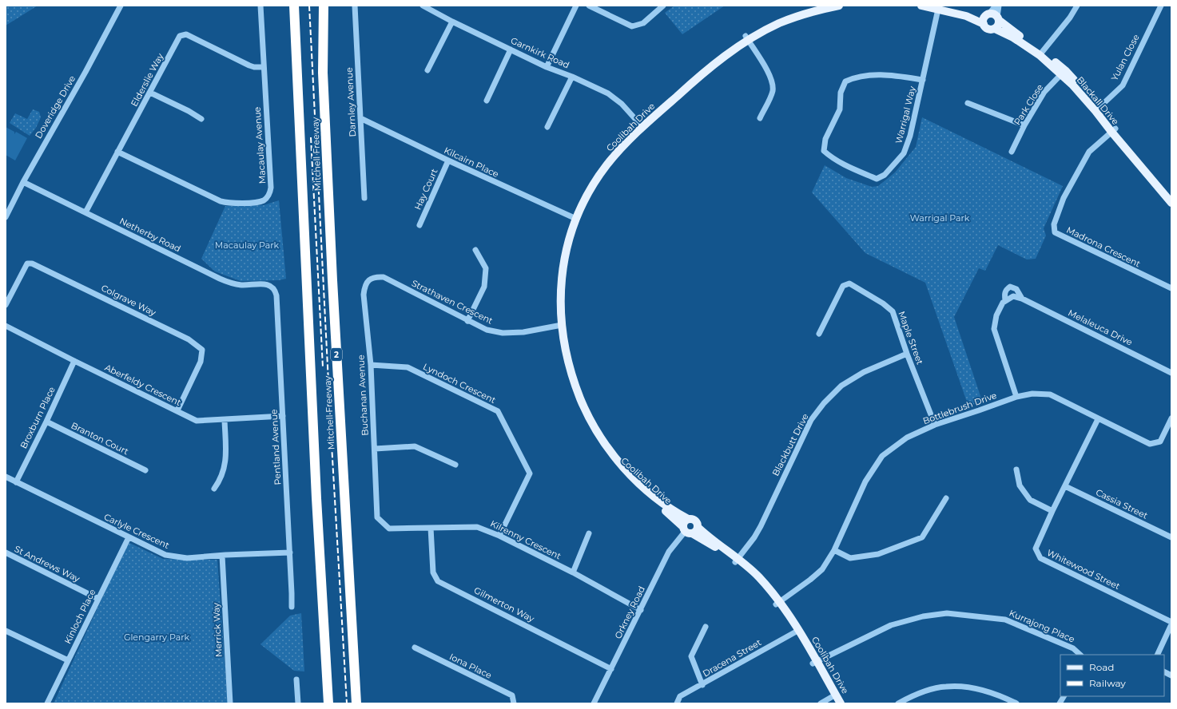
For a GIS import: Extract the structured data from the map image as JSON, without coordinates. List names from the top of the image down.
{
  "streets": {
    "highway": ["Mitchell Freeway", "2"],
    "main road": ["Blackall Drive", "Coolibah Drive"],
    "street": [
      "Garnkirk Road",
      "Yulan Close",
      "Elderslie Way",
      "Darnley Avenue",
      "Park Close",
      "Doveridge Drive",
      "Warrigal Way",
      "Macaulay Avenue",
      "Kilcairn Place",
      "Hay Court",
      "Netherby Road",
      "Madrona Crescent",
      "Colgrave Way",
      "Strathaven Crescent",
      "Melaleuca Drive",
      "Maple Street",
      "Lyndoch Crescent",
      "Aberfeldy Crescent",
      "Buchanan Avenue",
      "Bottlebrush Drive",
      "Broxburn Place",
      "Branton Court",
      "Blackbutt Drive",
      "Pentland Avenue",
      "Cassia Street",
      "Carlyle Crescent",
      "Kilrenny Crescent",
      "St Andrews Way",
      "Whitewood Street",
      "Gilmerton Way",
      "Orkney Road",
      "Kinloch Place",
      "Kurrajong Place",
      "Merrick Way",
      "Dracena Street",
      "Iona Place"
    ]
  },
  "crossings": [
    ["Garnkirk Road", "Coolibah Drive"],
    ["Yulan Close", "Blackall Drive"],
    ["Elderslie Way", "Macaulay Avenue"],
    ["Elderslie Way", "Netherby Road"],
    ["Blackall Drive", "Park Close"],
    ["Blackall Drive", "Madrona Crescent"],
    ["Darnley Avenue", "Kilcairn Place"],
    ["Doveridge Drive", "Netherby Road"],
    ["Coolibah Drive", "Kilcairn Place"],
    ["Coolibah Drive", "Strathaven Crescent"],
    ["Coolibah Drive", "Bottlebrush Drive"],
    ["Coolibah Drive", "Blackbutt Drive"],
    ["Coolibah Drive", "Orkney Road"],
    ["Coolibah Drive", "Kurrajong Place"],
    ["Coolibah Drive", "Dracena Street"],
    ["Kilcairn Place", "Hay Court"],
    ["Netherby Road", "Pentland Avenue"],
    ["Colgrave Way", "Aberfeldy Crescent"],
    ["Strathaven Crescent", "Buchanan Avenue"],
    ["Melaleuca Drive", "Bottlebrush Drive"],
    ["Maple Street", "Bottlebrush Drive"],
    ["Maple Street", "Blackbutt Drive"],
    ["Lyndoch Crescent", "Buchanan Avenue"],
    ["Lyndoch Crescent", "Kilrenny Crescent"],
    ["Aberfeldy Crescent", "Broxburn Place"],
    ["Aberfeldy Crescent", "Pentland Avenue"],
    ["Buchanan Avenue", "Kilrenny Crescent"],
    ["Bottlebrush Drive", "Whitewood Street"],
    ["Broxburn Place", "Branton Court"],
    ["Broxburn Place", "Carlyle Crescent"],
    ["Pentland Avenue", "Carlyle Crescent"],
    ["Cassia Street", "Whitewood Street"],
    ["Carlyle Crescent", "Kinloch Place"],
    ["Carlyle Crescent", "Merrick Way"],
    ["Kilrenny Crescent", "Gilmerton Way"],
    ["Kilrenny Crescent", "Orkney Road"],
    ["St Andrews Way", "Kinloch Place"],
    ["Gilmerton Way", "Orkney Road"]
  ],
  "parks": ["Warrigal Park", "Macaulay Park", "Glengarry Park"],
  "legend": ["Road", "Railway"]
}
